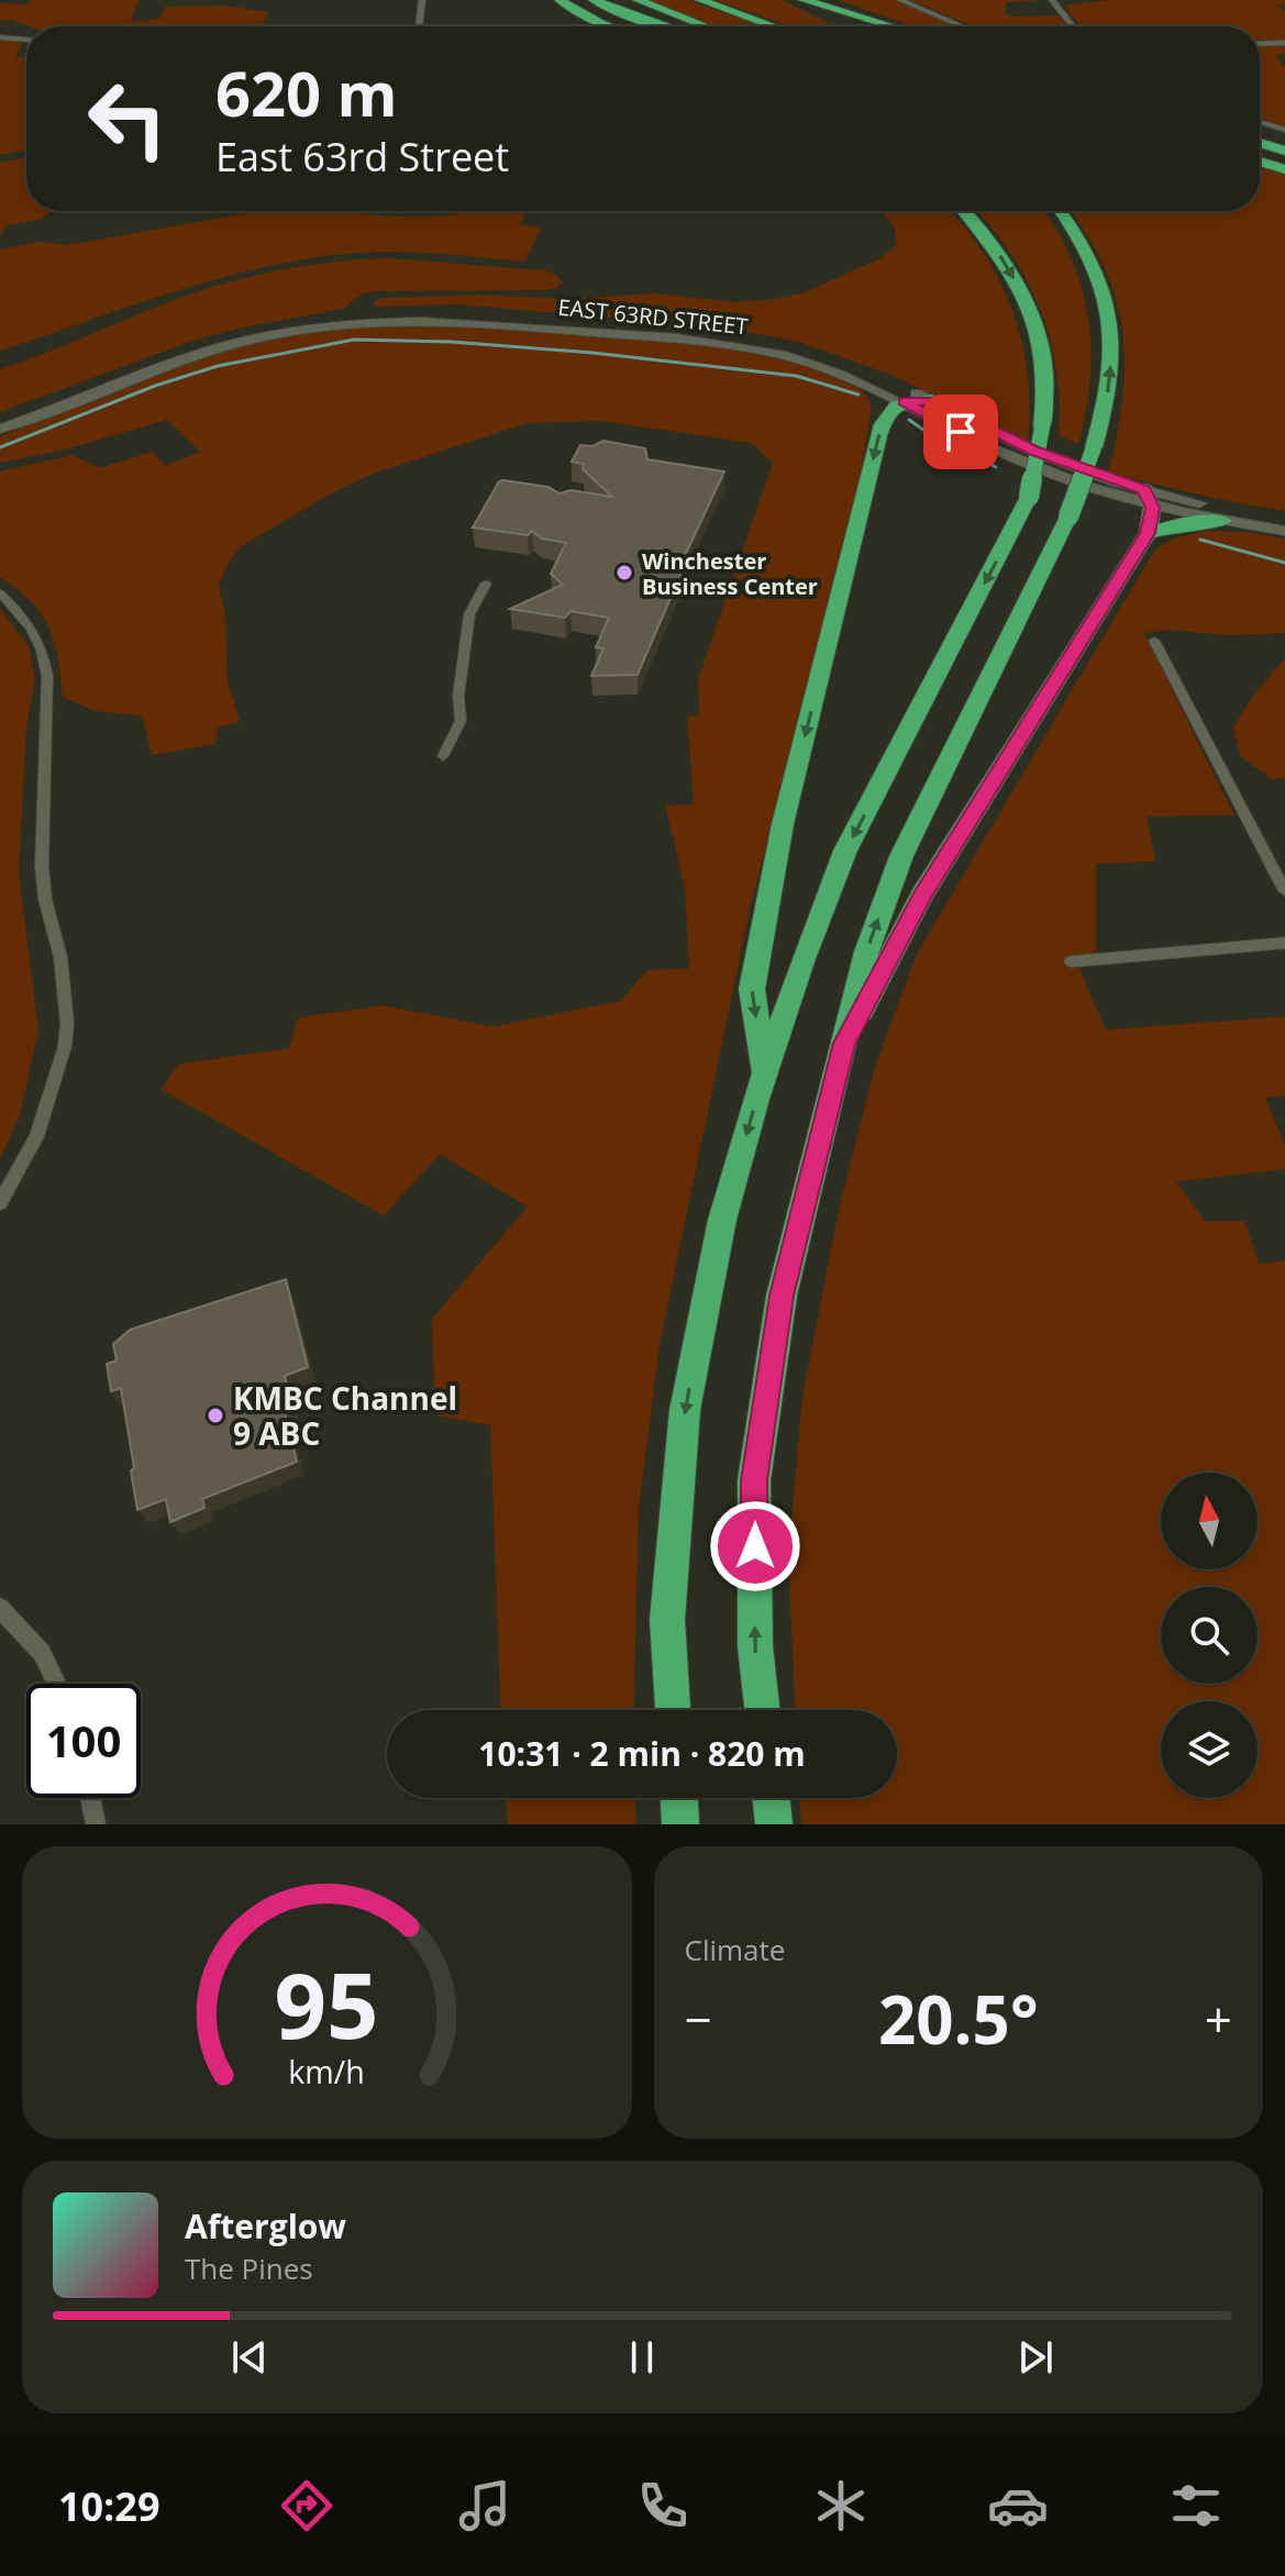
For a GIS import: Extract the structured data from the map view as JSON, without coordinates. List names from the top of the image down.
{
  "streets": {
    "main road": ["EAST 63RD STREET"]
  },
  "places": ["Winchester Business Center", "KMBC Channel 9 ABC"],
  "north": "top",
  "page": {
    "turn": ["620 m", "East 63rd Street"],
    "limit": "100",
    "trip": "10:31 · 2 min · 820 m",
    "tile": "Climate",
    "heat": ["−", "20.5°", "+"],
    "song": ["Afterglow", "The Pines"],
    "tabs": "10:29",
    "gauge": ["95", "km/h"]
  }
}
